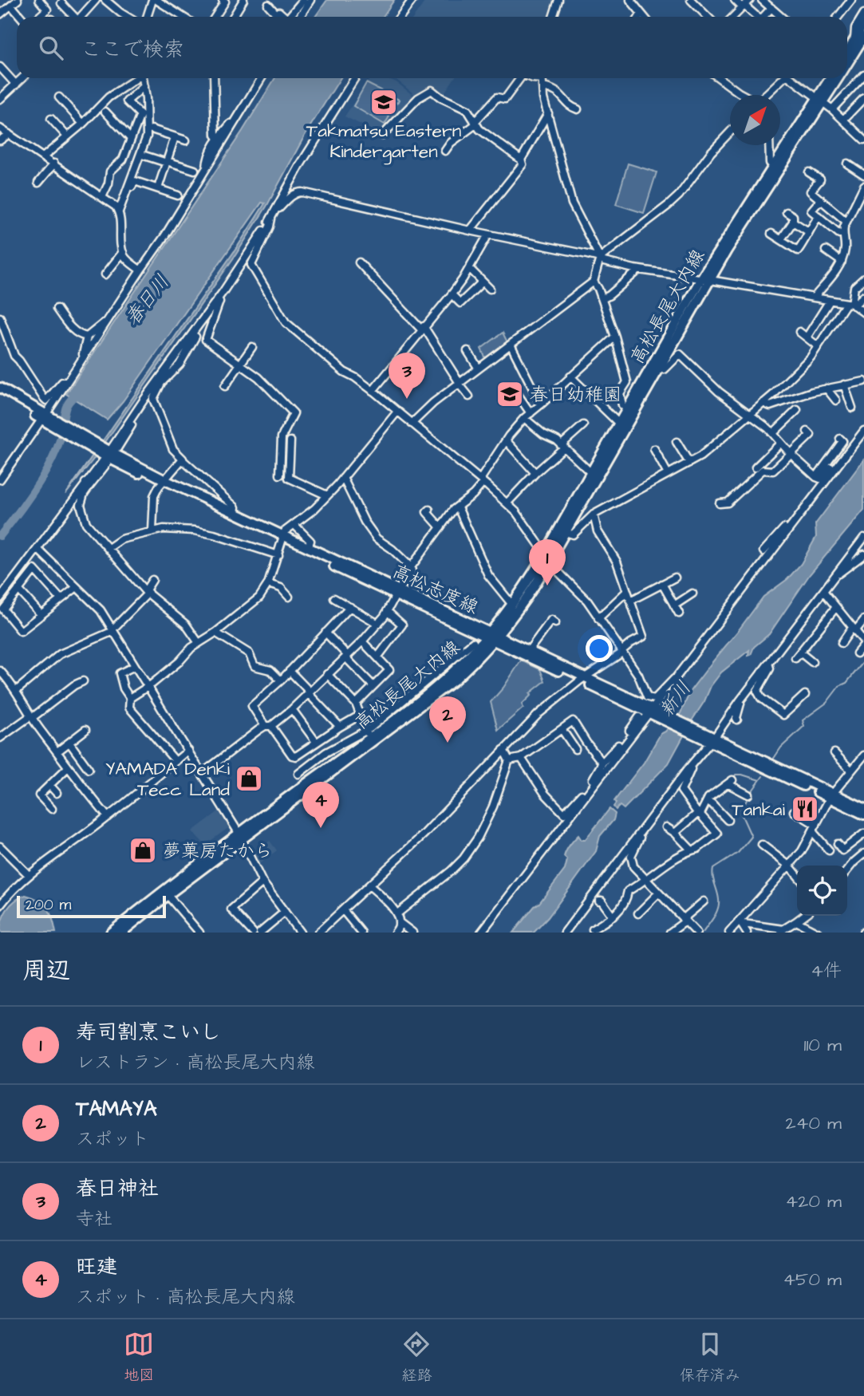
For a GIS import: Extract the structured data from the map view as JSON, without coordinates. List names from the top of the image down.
{
  "streets": {
    "main road": ["高松長尾大内線", "高松志度線"]
  },
  "crossings": [
    ["高松長尾大内線", "高松志度線"]
  ],
  "water": ["春日川", "新川"],
  "places": {
    "school or university": ["Takmatsu Eastern Kindergarten", "春日幼稚園"],
    "shop": ["YAMADA Denki Tecc Land", "夢菓房たから"],
    "restaurant": ["Tankai"]
  },
  "scale_bar": "200 m",
  "north": "top right",
  "page": {
    "search": "ここで検索",
    "pins": [
      "3",
      "1",
      "2",
      "4"
    ],
    "scale": "200 m",
    "heading": ["周辺", "4件"],
    "list": [
      {
        "mark": "1",
        "name": "寿司割烹こいし",
        "note": "レストラン · 高松長尾大内線",
        "value": "110 m"
      },
      {
        "mark": "2",
        "name": "TAMAYA",
        "note": "スポット",
        "value": "240 m"
      },
      {
        "mark": "3",
        "name": "春日神社",
        "note": "寺社",
        "value": "420 m"
      },
      {
        "mark": "4",
        "name": "旺建",
        "note": "スポット · 高松長尾大内線",
        "value": "450 m"
      }
    ],
    "nav": ["地図", "経路", "保存済み"]
  }
}
